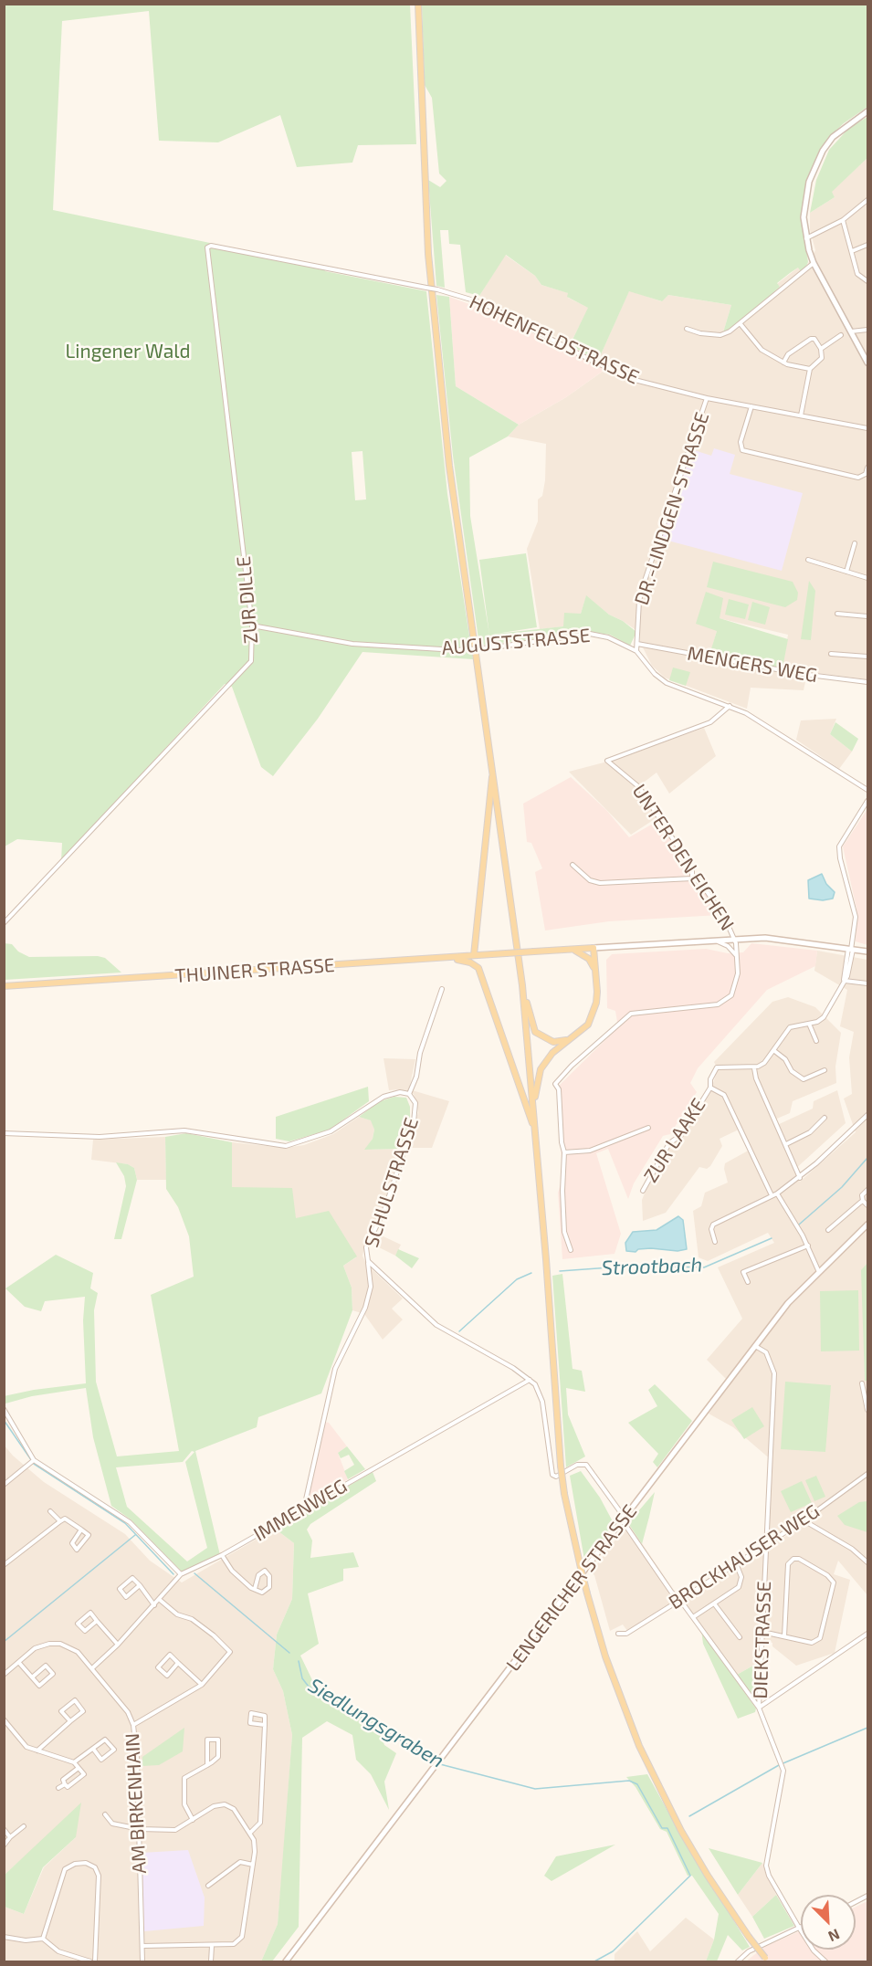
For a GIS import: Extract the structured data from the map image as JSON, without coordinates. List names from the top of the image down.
{
  "streets": {
    "main road": ["THUINER STRASSE", "LENGERICHER STRASSE"],
    "street": [
      "HOHENFELDSTRASSE",
      "DR.-LINDGEN-STRASSE",
      "ZUR DILLE",
      "AUGUSTSTRASSE",
      "MENGERS WEG",
      "UNTER DEN EICHEN",
      "ZUR LAAKE",
      "SCHULSTRASSE",
      "IMMENWEG",
      "BROCKHAUSER WEG",
      "DIEKSTRASSE",
      "AM BIRKENHAIN"
    ]
  },
  "crossings": [
    ["HOHENFELDSTRASSE", "DR.-LINDGEN-STRASSE"],
    ["HOHENFELDSTRASSE", "ZUR DILLE"],
    ["DR.-LINDGEN-STRASSE", "AUGUSTSTRASSE"],
    ["DR.-LINDGEN-STRASSE", "MENGERS WEG"],
    ["ZUR DILLE", "AUGUSTSTRASSE"],
    ["AUGUSTSTRASSE", "UNTER DEN EICHEN"],
    ["SCHULSTRASSE", "IMMENWEG"],
    ["SCHULSTRASSE", "BROCKHAUSER WEG"],
    ["SCHULSTRASSE", "LENGERICHER STRASSE"],
    ["SCHULSTRASSE", "DIEKSTRASSE"],
    ["IMMENWEG", "AM BIRKENHAIN"],
    ["BROCKHAUSER WEG", "DIEKSTRASSE"],
    ["LENGERICHER STRASSE", "DIEKSTRASSE"]
  ],
  "water": ["Strootbach", "Siedlungsgraben"],
  "parks": ["Lingener Wald"],
  "north": "bottom right"
}
